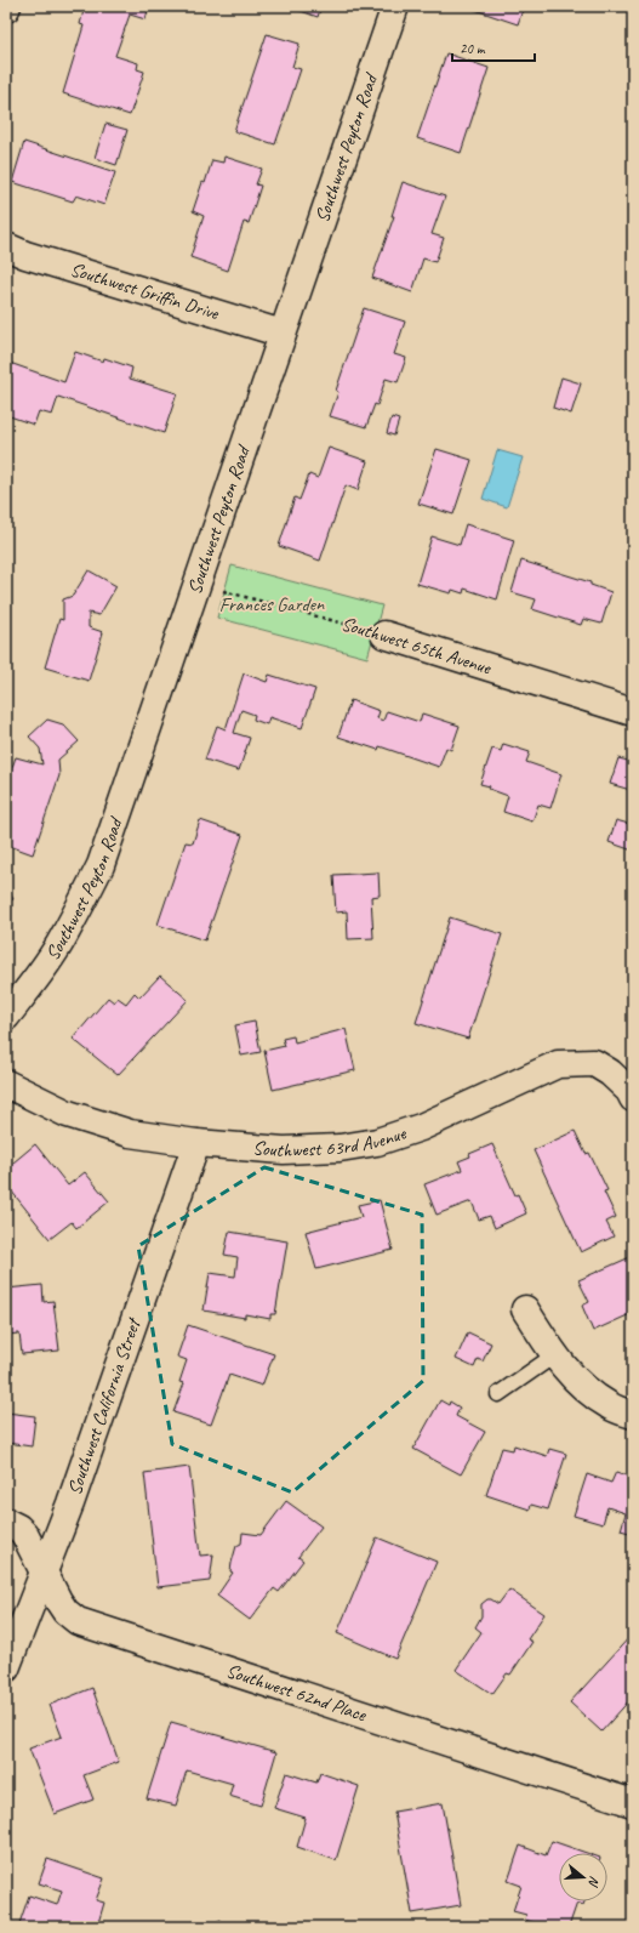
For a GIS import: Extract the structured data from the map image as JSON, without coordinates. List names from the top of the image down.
{
  "streets": {
    "street": [
      "Southwest Peyton Road",
      "Southwest Griffin Drive",
      "Southwest 65th Avenue",
      "Southwest 63rd Avenue",
      "Southwest California Street",
      "Southwest 62nd Place"
    ]
  },
  "crossings": [
    ["Southwest Peyton Road", "Southwest Griffin Drive"],
    ["Southwest Peyton Road", "Southwest 65th Avenue"],
    ["Southwest 63rd Avenue", "Southwest California Street"],
    ["Southwest California Street", "Southwest 62nd Place"]
  ],
  "parks": ["Frances Garden"],
  "scale_bar": "20 m",
  "north": "right"
}
